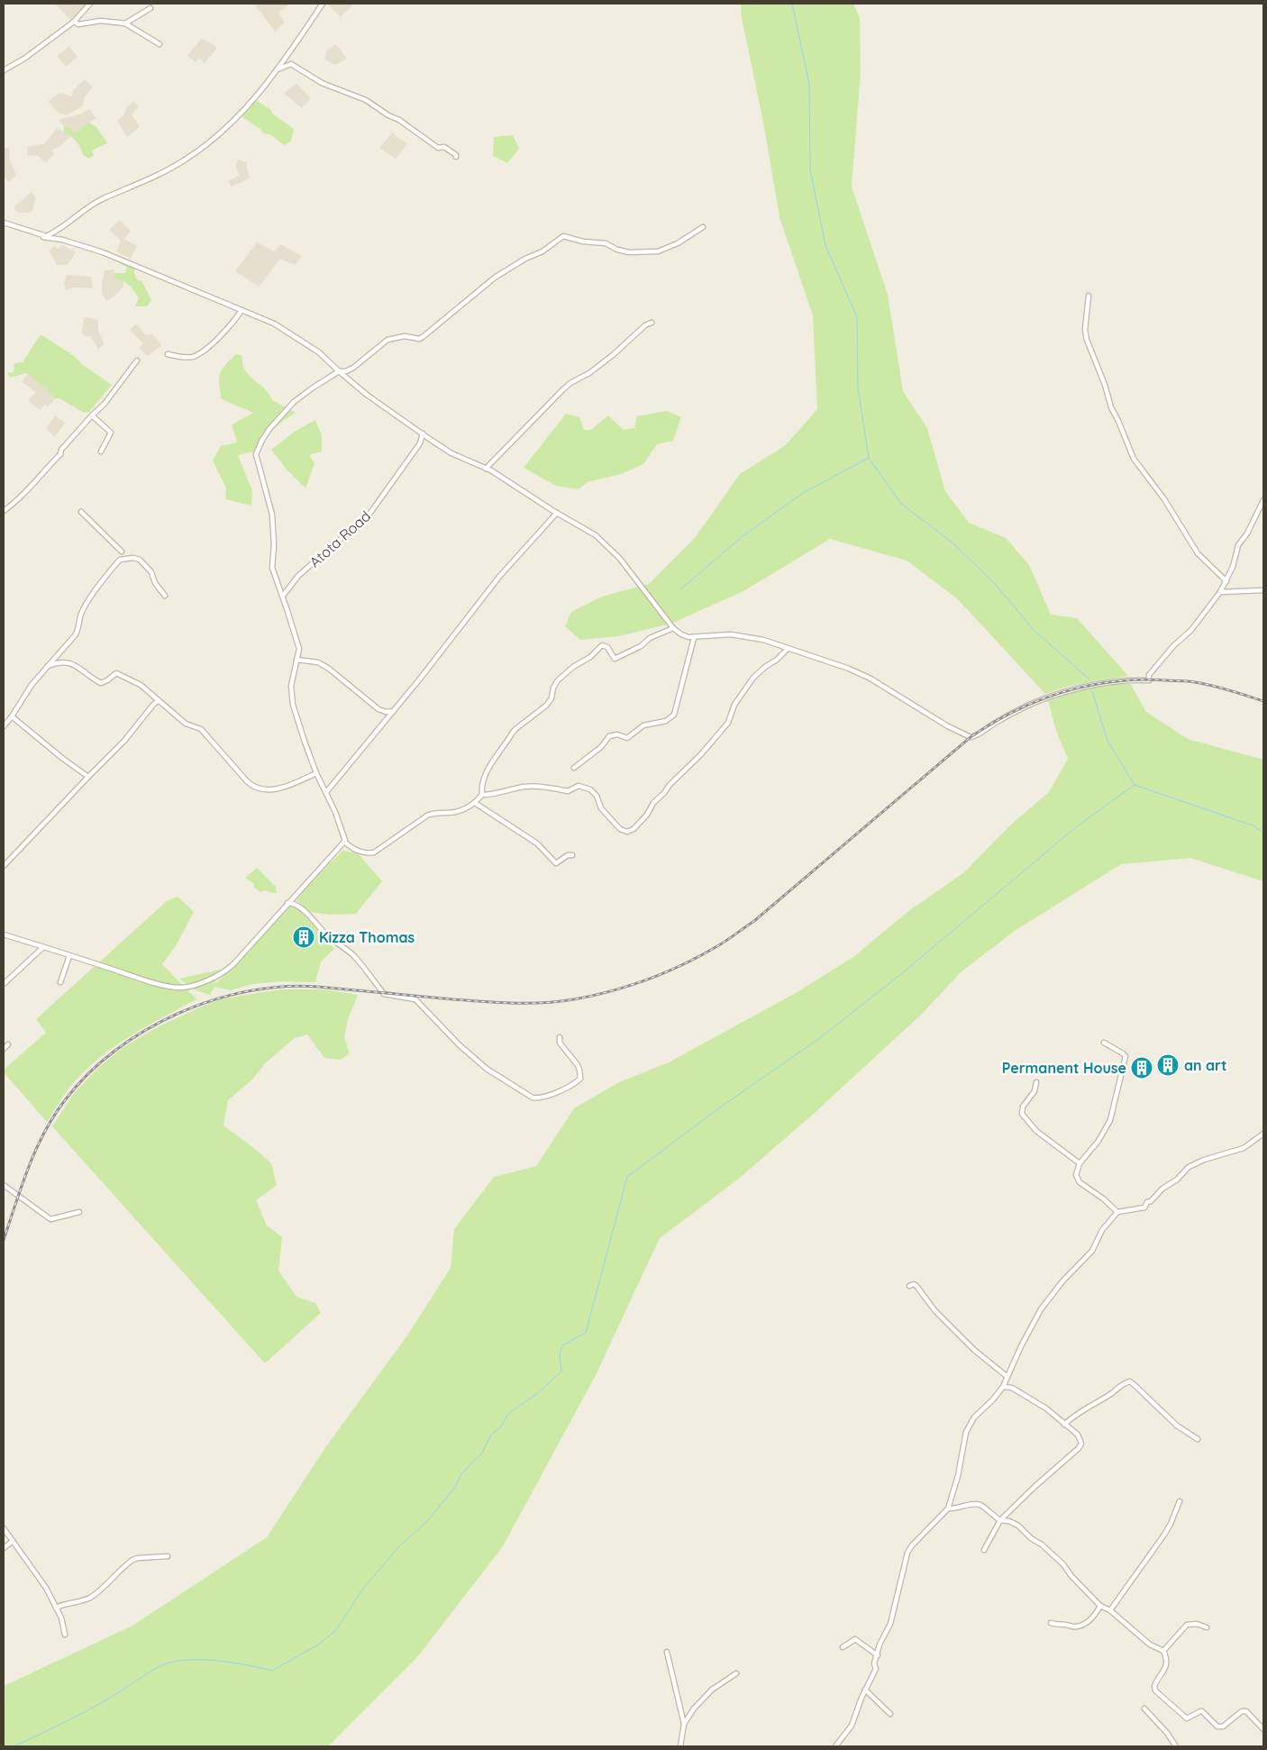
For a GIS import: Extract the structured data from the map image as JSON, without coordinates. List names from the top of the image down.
{
  "streets": {
    "street": ["Atota Road"]
  },
  "places": {
    "building": ["Kizza Thomas", "an art", "Permanent House"]
  }
}
